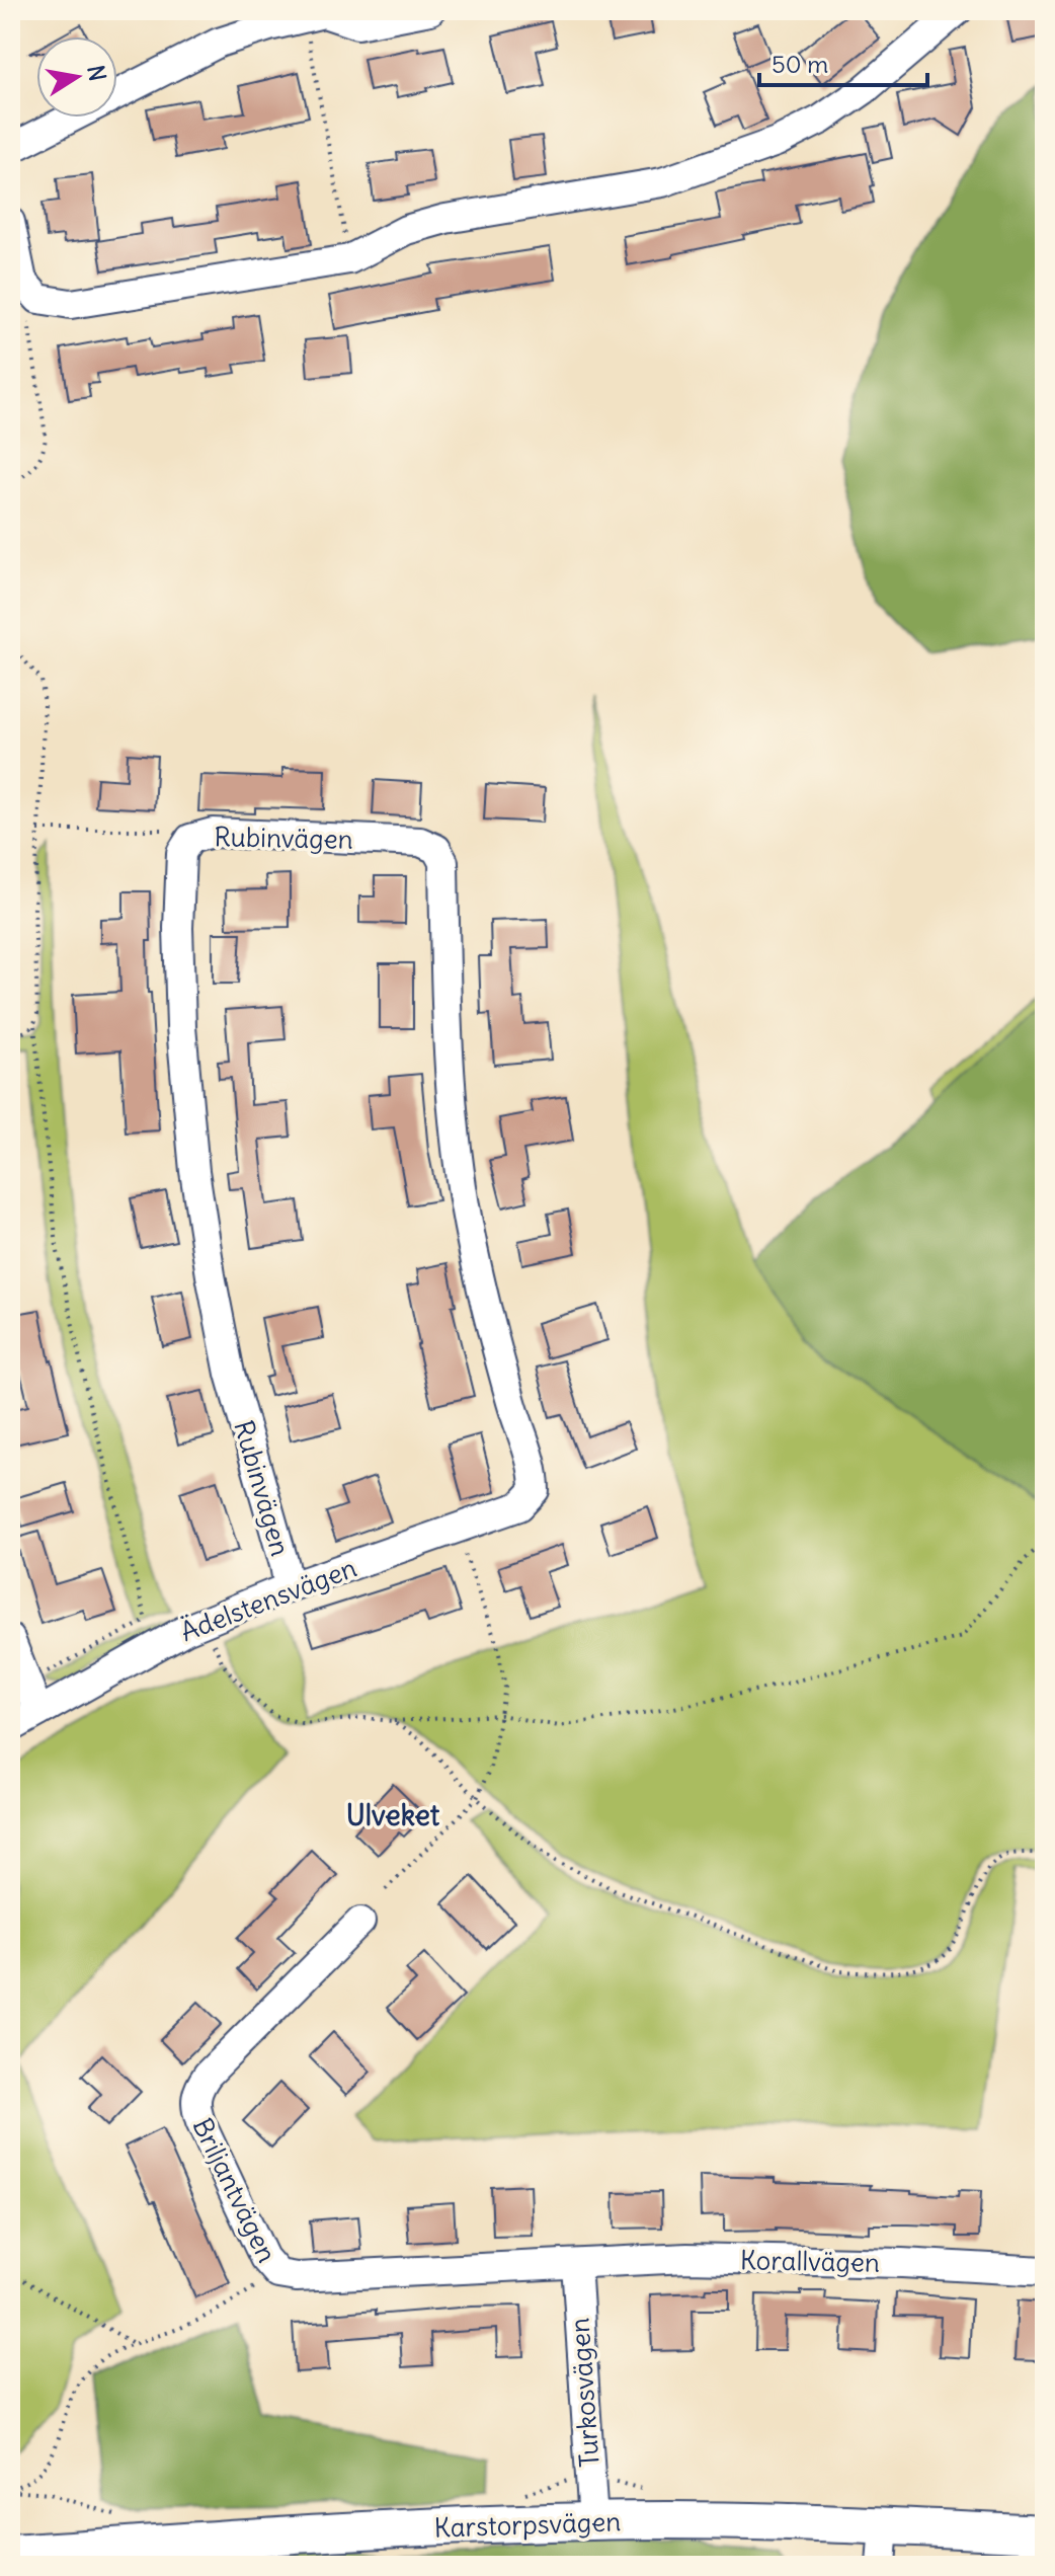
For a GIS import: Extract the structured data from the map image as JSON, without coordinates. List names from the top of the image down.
{
  "streets": {
    "main road": ["Karstorpsvägen"],
    "street": [
      "Rubinvägen",
      "Ädelstensvägen",
      "Briljantvägen",
      "Korallvägen",
      "Turkosvägen"
    ]
  },
  "crossings": [
    ["Rubinvägen", "Ädelstensvägen"],
    ["Briljantvägen", "Korallvägen"],
    ["Briljantvägen", "Turkosvägen"],
    ["Korallvägen", "Turkosvägen"],
    ["Turkosvägen", "Karstorpsvägen"]
  ],
  "districts": ["Ulveket"],
  "scale_bar": "50 m",
  "north": "right"
}
